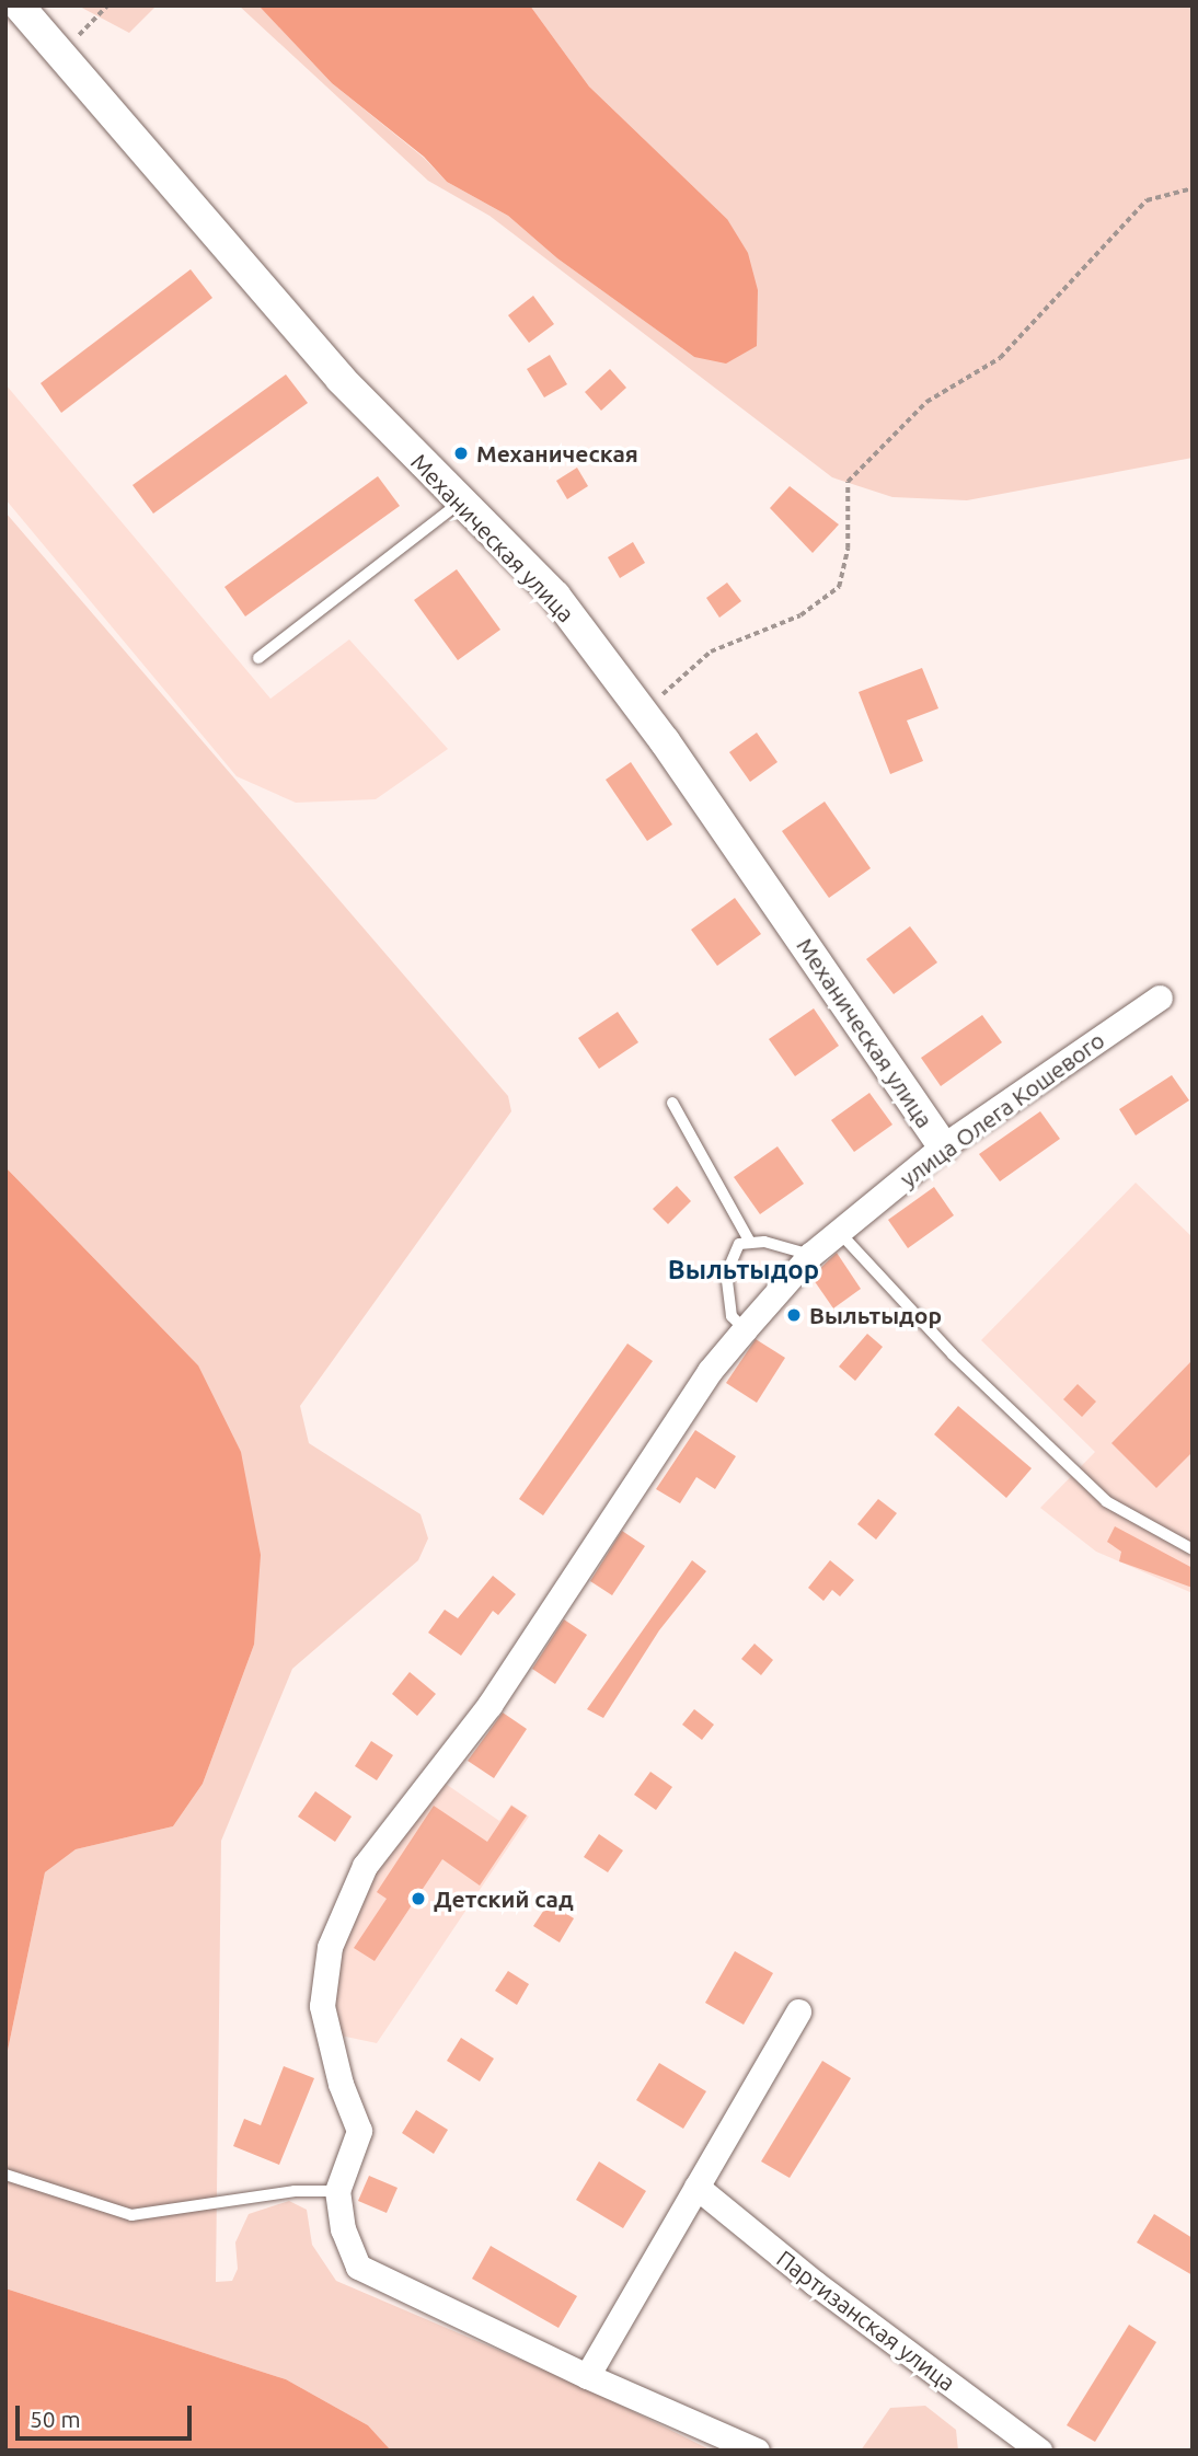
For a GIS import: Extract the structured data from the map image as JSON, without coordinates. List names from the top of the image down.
{
  "streets": {
    "street": ["Механическая улица", "улица Олега Кошевого", "Партизанская улица"]
  },
  "crossings": [
    ["Механическая улица", "улица Олега Кошевого"]
  ],
  "districts": ["Выльтыдор"],
  "places": ["Механическая", "Выльтыдор", "Детский сад"],
  "scale_bar": "50 m"
}
